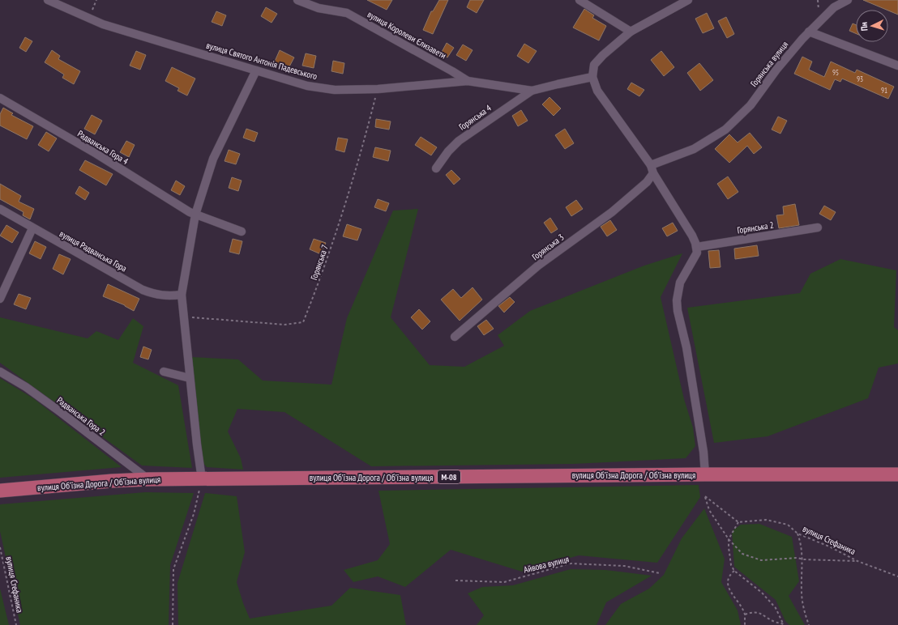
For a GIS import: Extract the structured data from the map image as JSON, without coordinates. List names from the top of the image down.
{
  "streets": {
    "highway": ["вулиця Обʼїзна Дорога / Обʼїзна вулиця", "М-08"],
    "street": [
      "вулиця Королеви Єлизавети",
      "вулиця Святого Антонія Падевського",
      "Горянська вулиця",
      "Горянська 4",
      "Радванська Гора 4",
      "Горянська 2",
      "Горянська 3",
      "вулиця Радванська Гора",
      "Радванська Гора 2"
    ],
    "path": ["Горянська 7", "вулиця Стефаника", "Айвова вулиця"]
  },
  "crossings": [
    ["вулиця Королеви Єлизавети", "вулиця Святого Антонія Падевського"],
    ["вулиця Святого Антонія Падевського", "Горянська 4"],
    ["вулиця Святого Антонія Падевського", "Горянська 7"],
    ["Горянська вулиця", "Горянська 3"],
    ["Радванська Гора 2", "вулиця Обʼїзна Дорога / Обʼїзна вулиця"]
  ],
  "house_numbers": ["95", "93", "91"],
  "north": "left"
}
